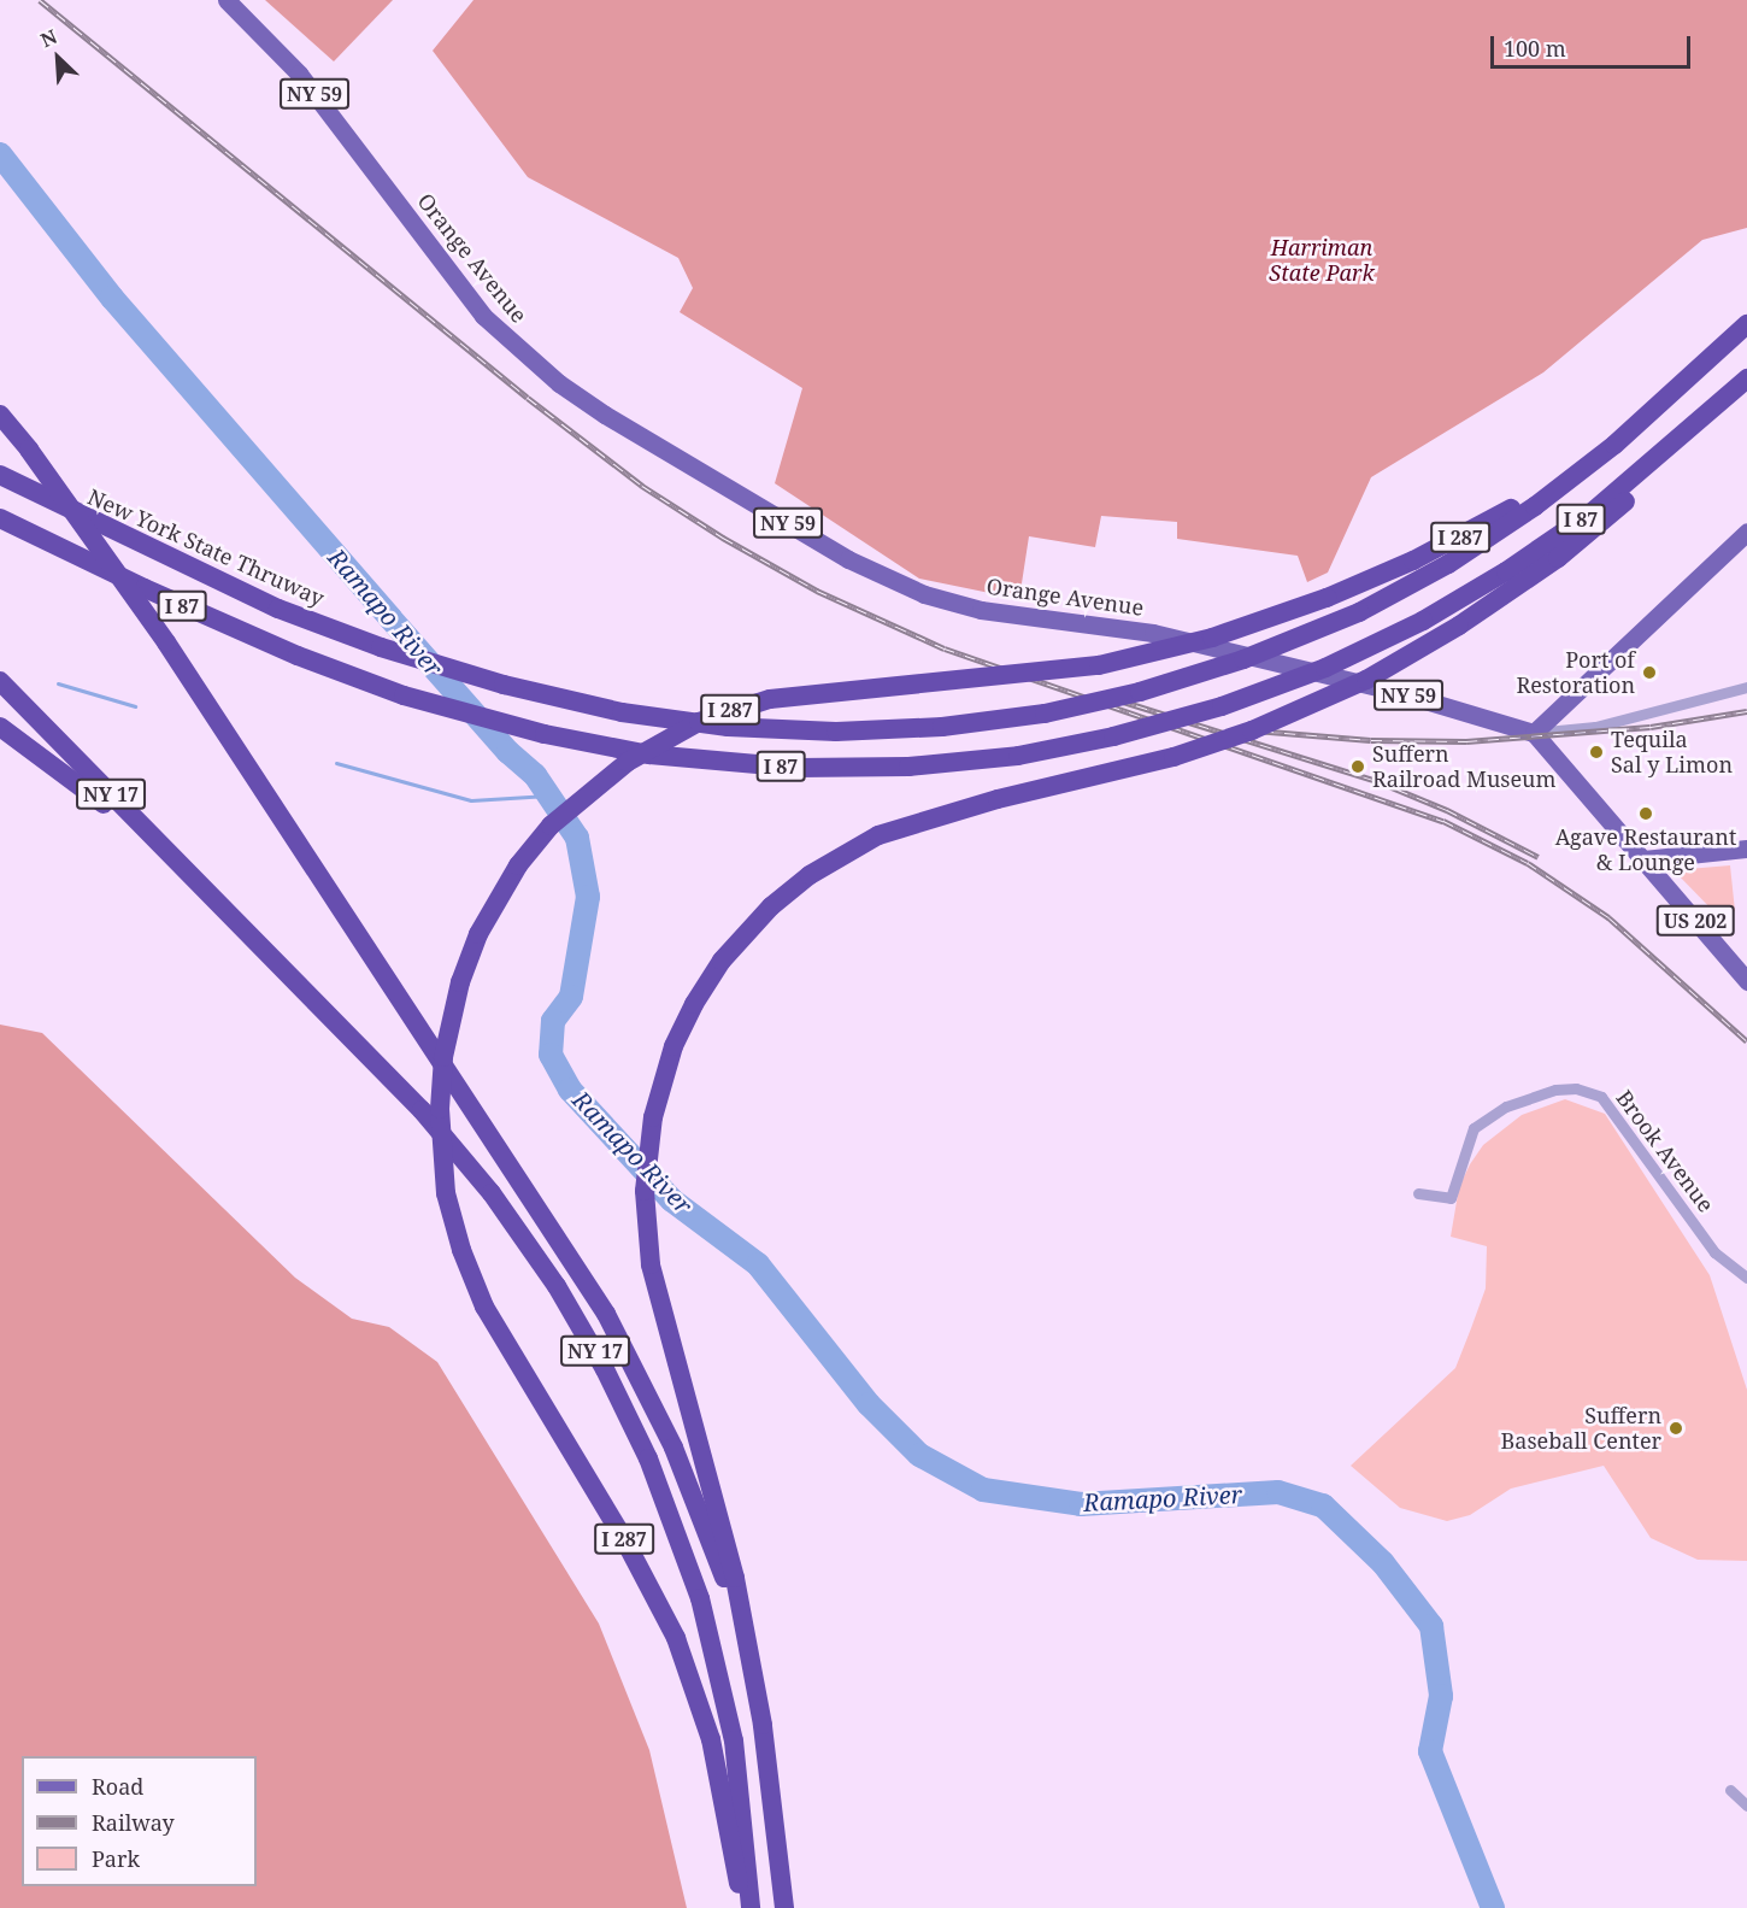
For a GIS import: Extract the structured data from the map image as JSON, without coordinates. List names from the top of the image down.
{
  "streets": {
    "highway": [
      "I 87",
      "I 287",
      "New York State Thruway",
      "NY 17"
    ],
    "main road": ["NY 59", "Orange Avenue", "US 202"],
    "street": ["Brook Avenue"]
  },
  "crossings": [
    ["Orange Avenue", "US 202"],
    ["I 287", "New York State Thruway"]
  ],
  "water": ["Ramapo River"],
  "parks": ["Harriman State Park"],
  "places": [
    "Port of Restoration",
    "Tequila Sal y Limon",
    "Suffern Railroad Museum",
    "Agave Restaurant & Lounge",
    "Suffern Baseball Center"
  ],
  "legend": ["Road", "Railway", "Park"],
  "scale_bar": "100 m",
  "north": "top left"
}
